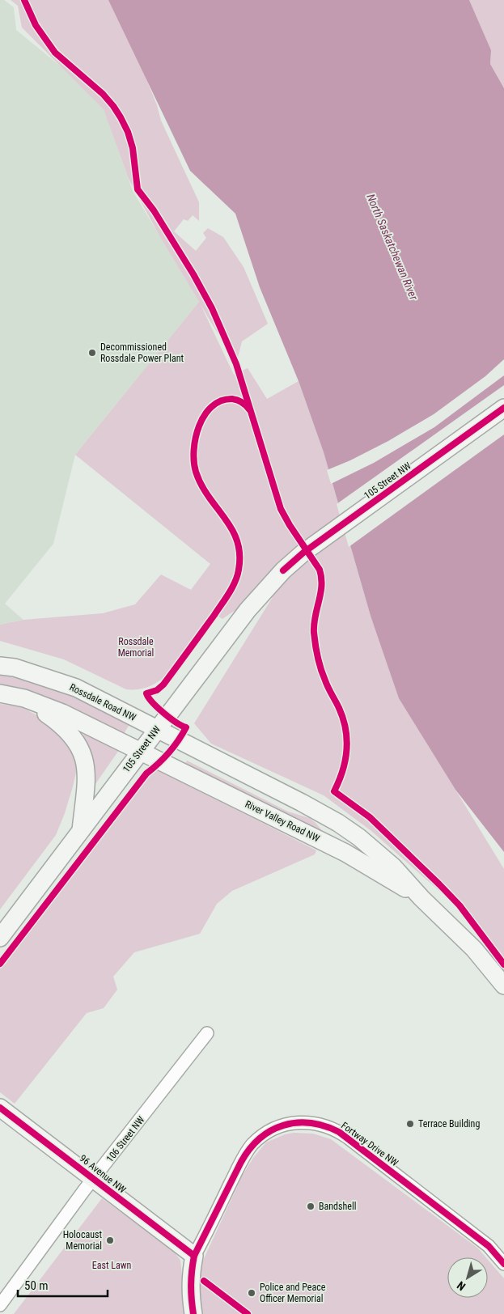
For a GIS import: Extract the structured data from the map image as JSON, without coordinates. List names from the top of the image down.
{
  "streets": {
    "main road": [
      "105 Street NW",
      "Rossdale Road NW",
      "River Valley Road NW",
      "96 Avenue NW"
    ],
    "street": ["106 Street NW", "Fortway Drive NW"]
  },
  "crossings": [
    ["105 Street NW", "Rossdale Road NW"],
    ["105 Street NW", "River Valley Road NW"],
    ["Rossdale Road NW", "River Valley Road NW"],
    ["106 Street NW", "96 Avenue NW"],
    ["Fortway Drive NW", "96 Avenue NW"]
  ],
  "water": ["North Saskatchewan River"],
  "parks": ["Rossdale Memorial", "East Lawn"],
  "places": [
    "Decommissioned Rossdale Power Plant",
    "Terrace Building",
    "Bandshell",
    "Holocaust Memorial",
    "Police and Peace Officer Memorial"
  ],
  "scale_bar": "50 m",
  "north": "bottom left"
}
